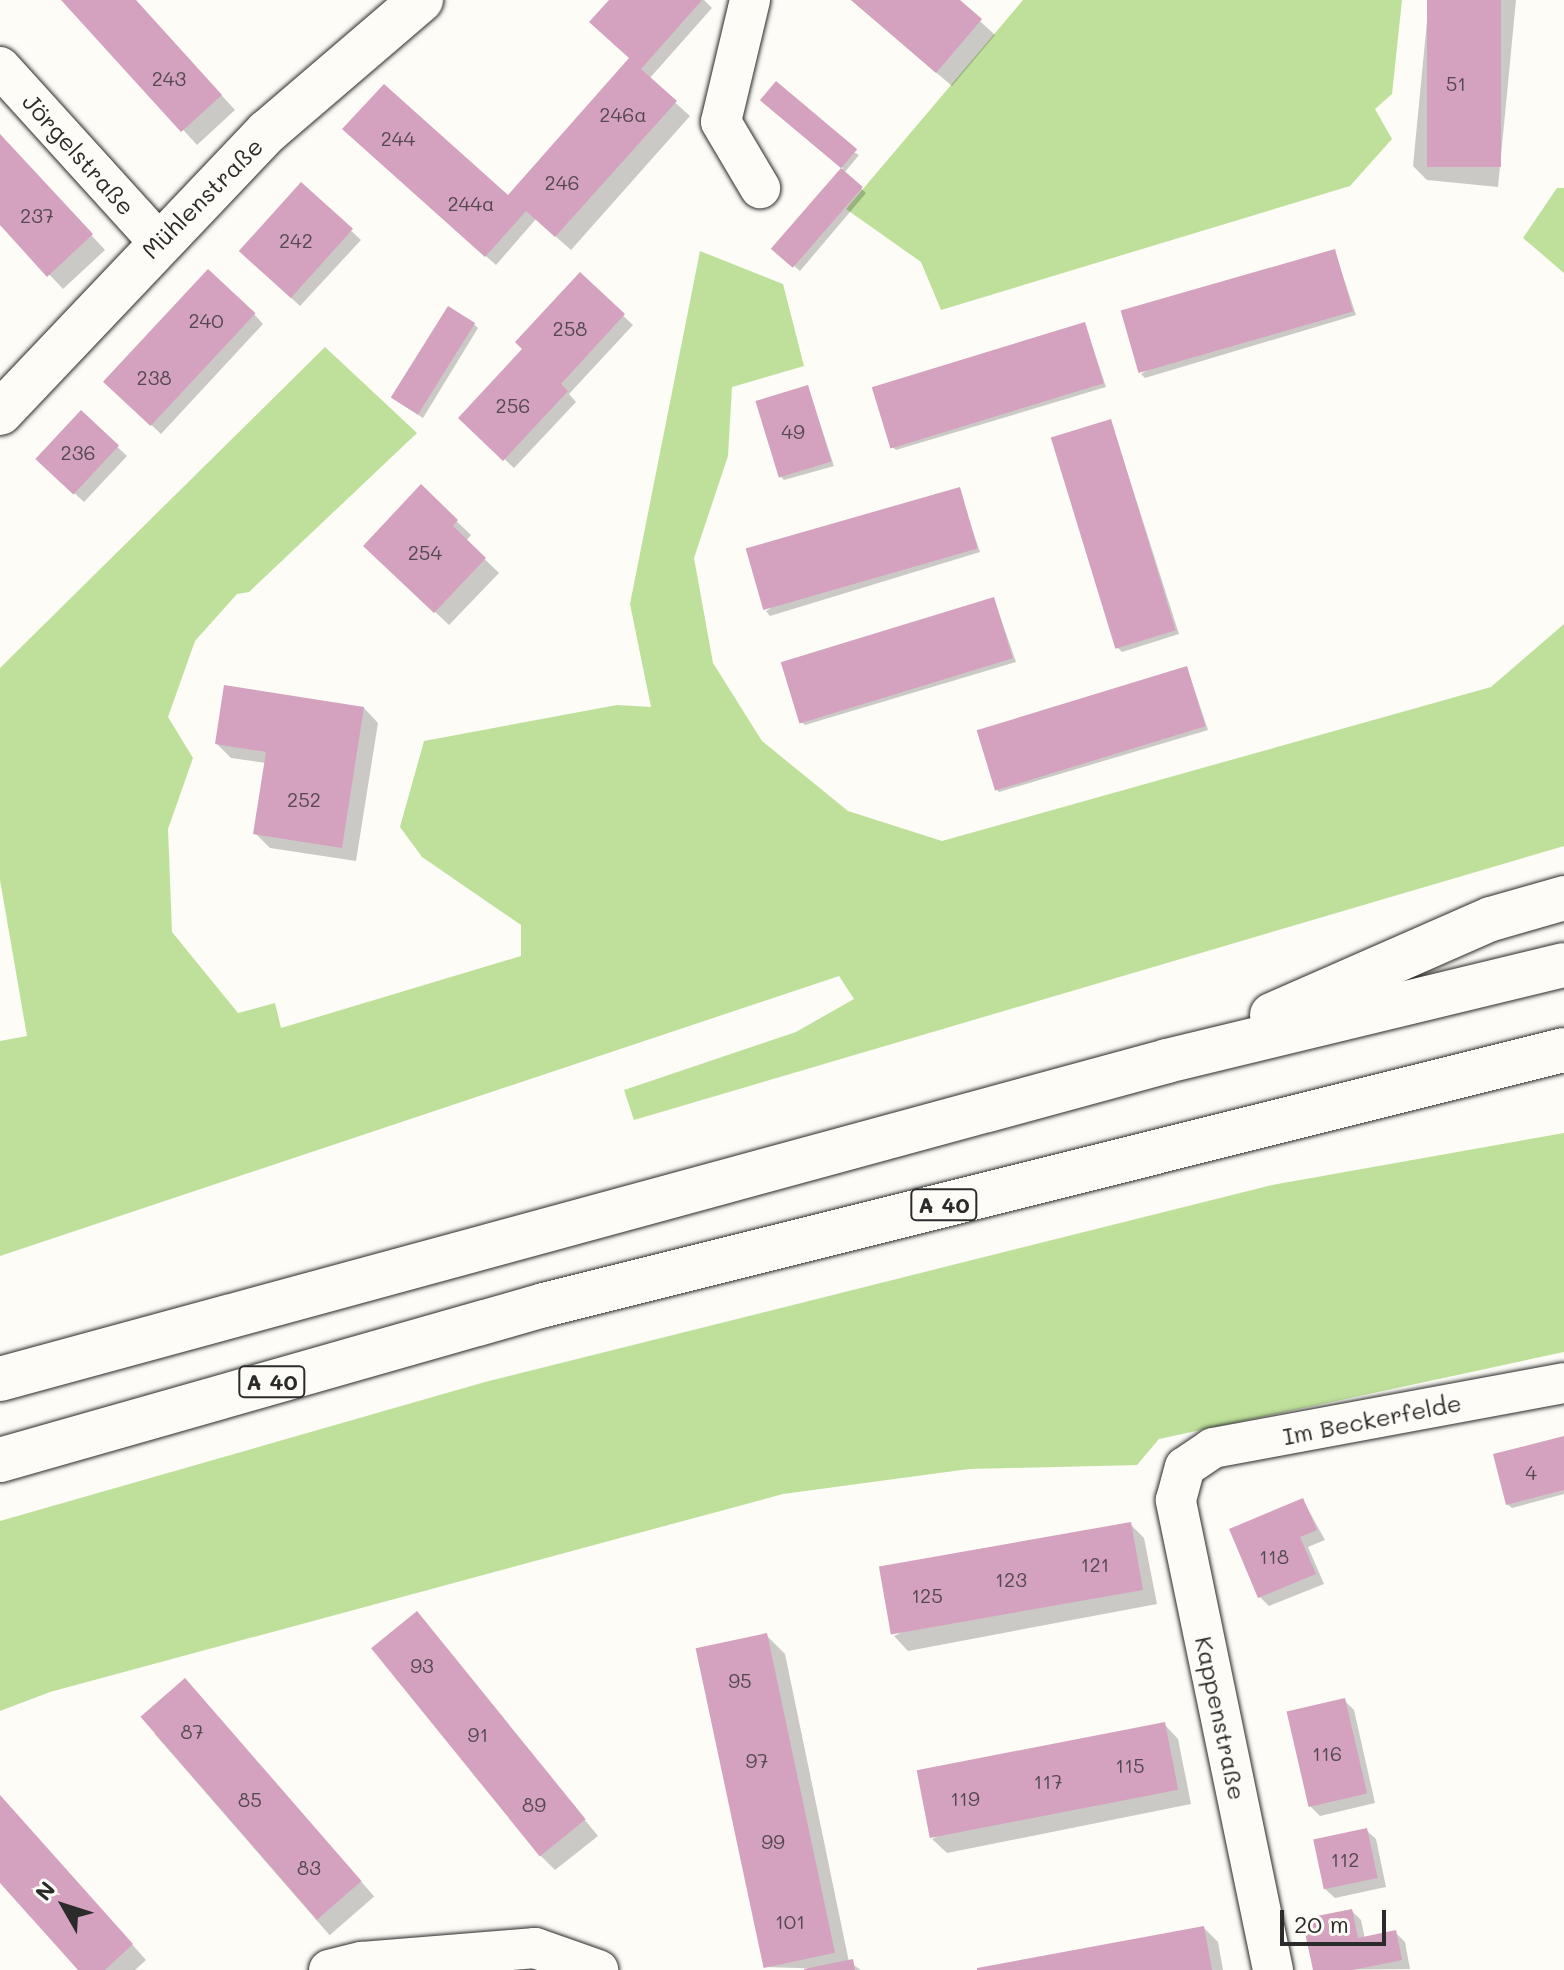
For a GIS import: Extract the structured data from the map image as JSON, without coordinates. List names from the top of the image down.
{
  "streets": {
    "main road": ["Mühlenstraße", "A 40"],
    "street": ["Jörgelstraße", "Im Beckerfelde", "Kappenstraße"]
  },
  "crossings": [
    ["Jörgelstraße", "Mühlenstraße"],
    ["Im Beckerfelde", "Kappenstraße"]
  ],
  "house_numbers": [
    "243",
    "51",
    "246a",
    "244",
    "246",
    "244a",
    "237",
    "242",
    "240",
    "258",
    "238",
    "256",
    "49",
    "236",
    "254",
    "252",
    "4",
    "118",
    "121",
    "123",
    "125",
    "93",
    "95",
    "87",
    "91",
    "116",
    "97",
    "115",
    "117",
    "119",
    "85",
    "89",
    "99",
    "112",
    "83",
    "101"
  ],
  "scale_bar": "20 m",
  "north": "top left"
}
